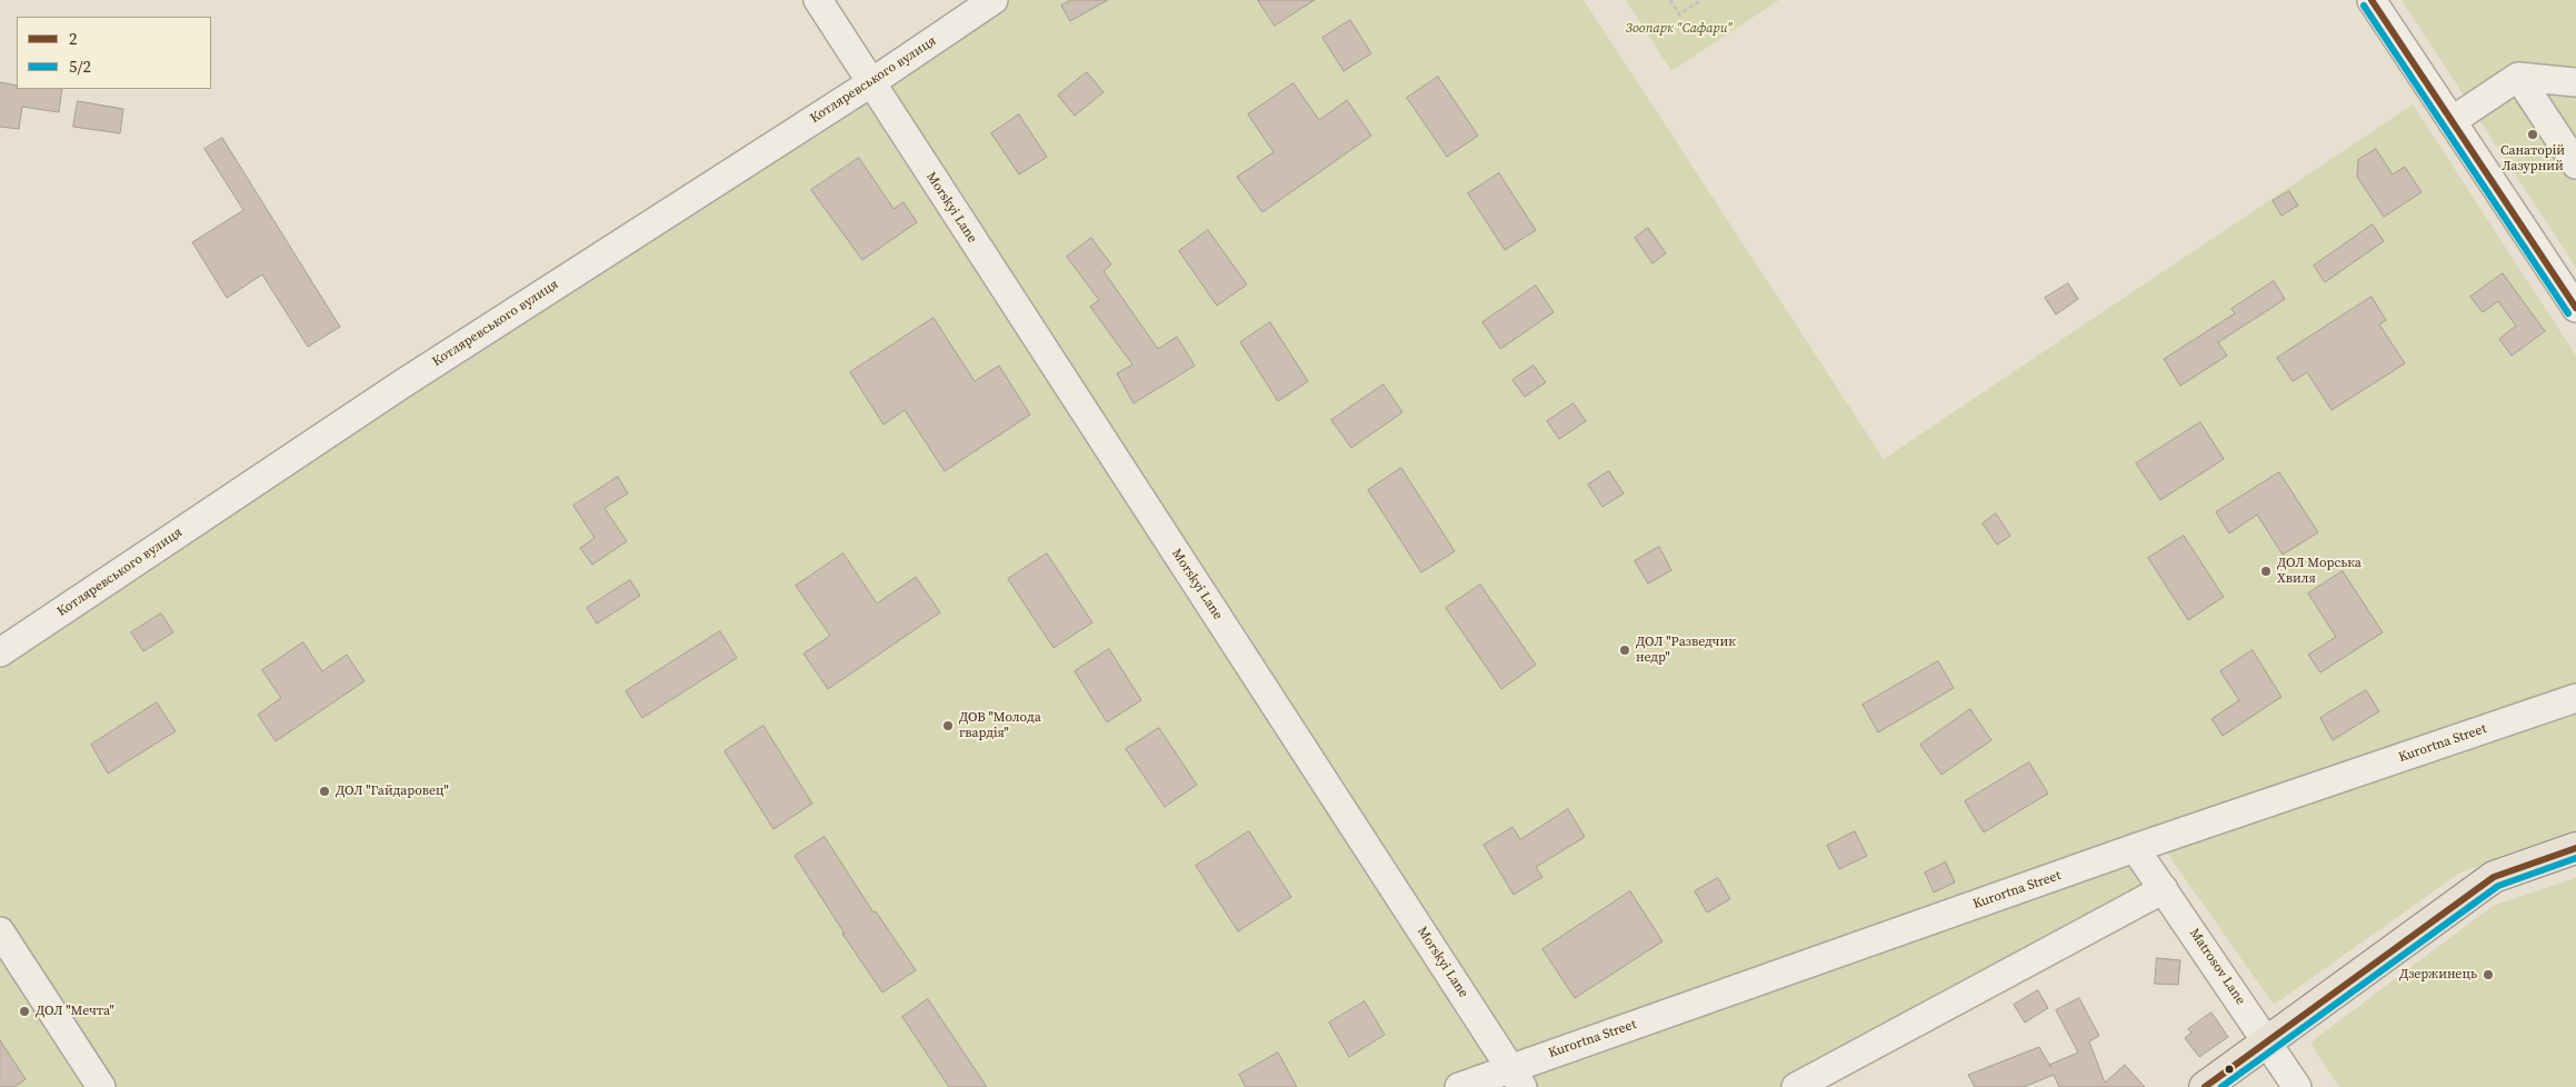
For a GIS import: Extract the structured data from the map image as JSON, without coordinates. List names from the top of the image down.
{
  "streets": {
    "street": [
      "Котляревського вулиця",
      "Morskyi Lane",
      "Kurortna Street",
      "Matrosov Lane"
    ]
  },
  "crossings": [
    ["Котляревського вулиця", "Morskyi Lane"],
    ["Morskyi Lane", "Kurortna Street"],
    ["Kurortna Street", "Matrosov Lane"]
  ],
  "parks": ["Зоопарк \"Сафари\""],
  "places": [
    "Санаторій Лазурний",
    "ДОЛ Морська Хвиля",
    "ДОЛ \"Разведчик недр\"",
    "ДОВ \"Молода гвардія\"",
    "ДОЛ \"Гайдаровец\"",
    "Дзержинець",
    "ДОЛ \"Мечта\""
  ],
  "lines": ["transit line 2", "transit line 5/2"],
  "legend": ["2", "5/2"]
}
